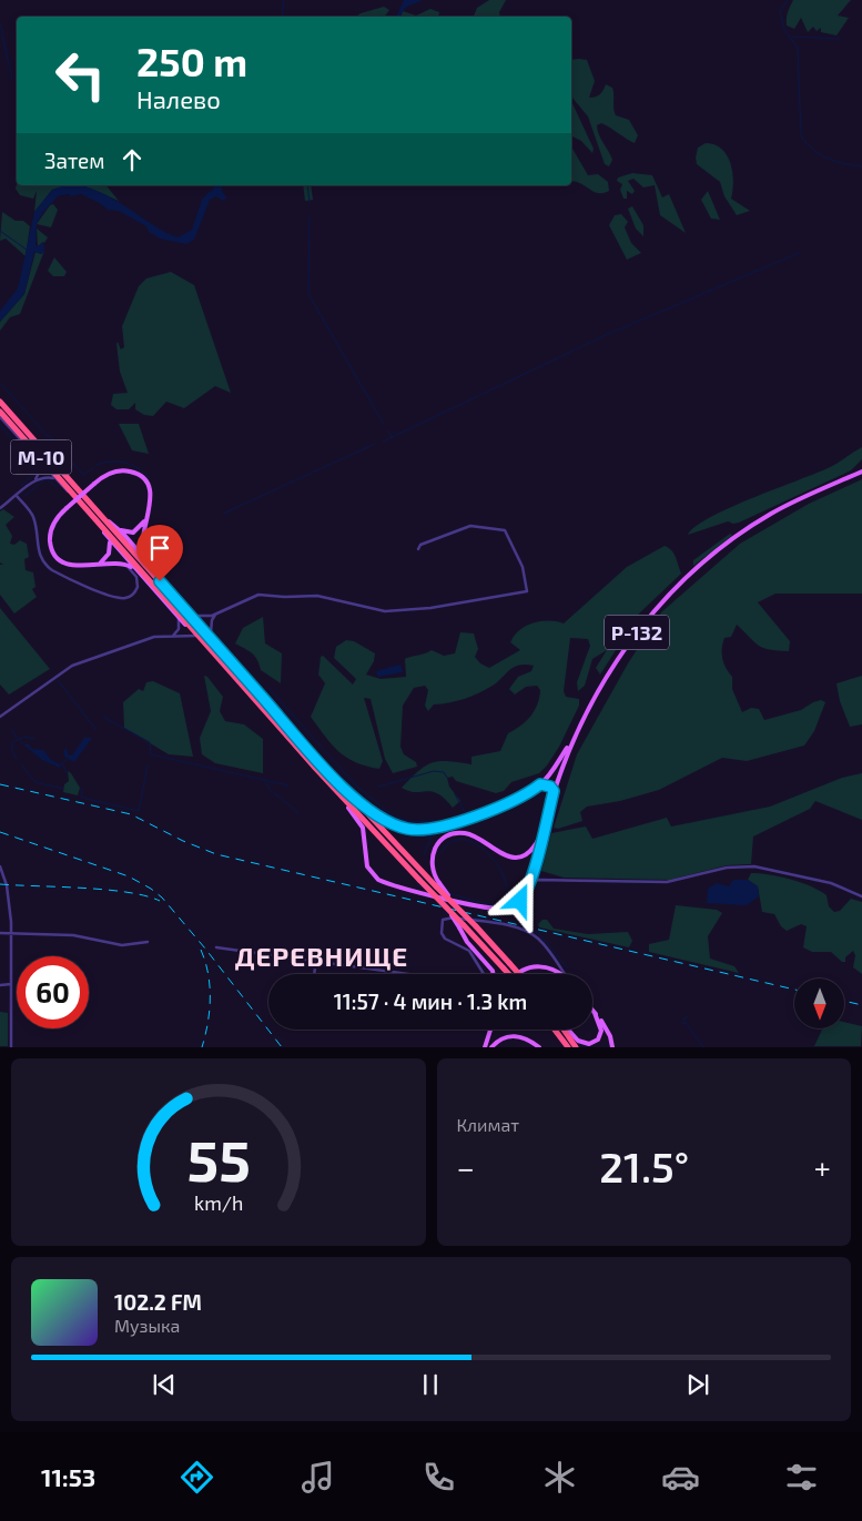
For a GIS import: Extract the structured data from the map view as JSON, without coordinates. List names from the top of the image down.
{
  "streets": {
    "highway": ["М-10"],
    "main road": ["Р-132"]
  },
  "districts": ["ДЕРЕВНИЩЕ"],
  "north": "bottom",
  "page": {
    "turn": ["250 m", "Налево"],
    "then": "Затем",
    "limit": "60",
    "trip": "11:57 · 4 мин · 1.3 km",
    "tile": "Климат",
    "heat": ["−", "21.5°", "+"],
    "song": ["102.2 FM", "Музыка"],
    "tabs": "11:53",
    "gauge": ["55", "km/h"]
  }
}
